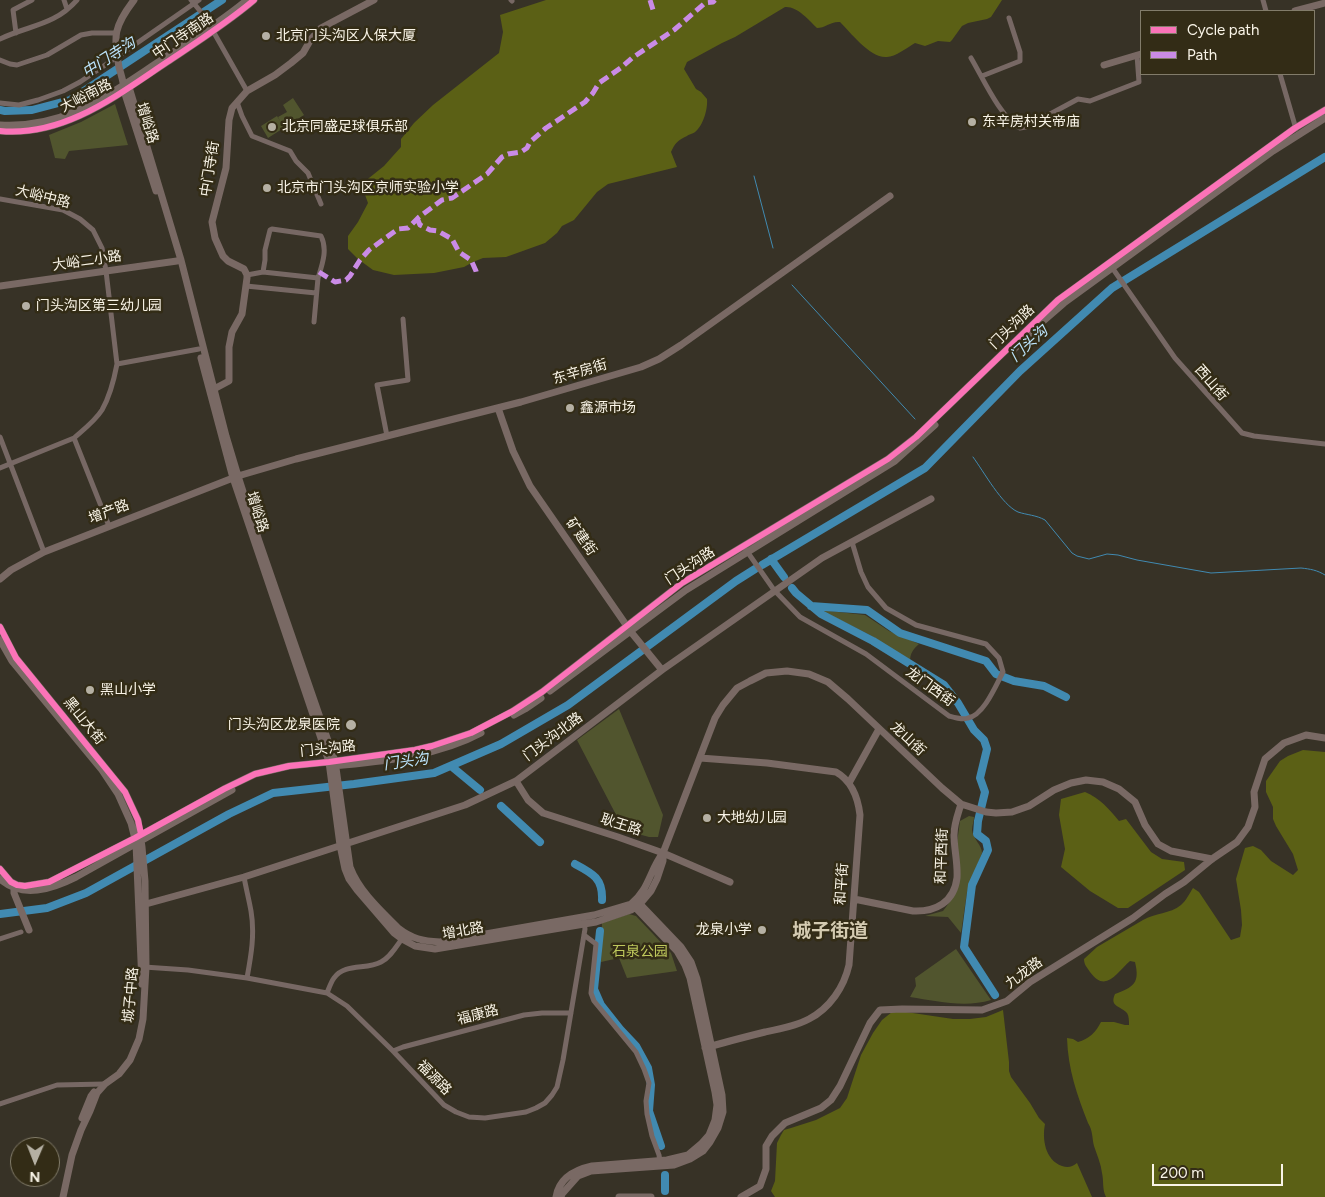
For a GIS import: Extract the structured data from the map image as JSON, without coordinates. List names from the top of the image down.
{
  "streets": {
    "street": [
      "中门寺南路",
      "大峪南路",
      "增峪路",
      "中门寺街",
      "大峪中路",
      "大峪二小路",
      "门头沟路",
      "东辛房街",
      "西山街",
      "增产路",
      "矿建街",
      "龙门西街",
      "黑山大街",
      "门头沟北路",
      "龙山街",
      "耿王路",
      "和平西街",
      "和平街",
      "增北路",
      "九龙路",
      "城子中路",
      "福康路",
      "福源路"
    ]
  },
  "crossings": [
    ["中门寺南路", "大峪南路"],
    ["中门寺南路", "增峪路"],
    ["大峪南路", "增峪路"],
    ["增峪路", "大峪二小路"],
    ["增峪路", "门头沟路"],
    ["增峪路", "东辛房街"],
    ["增峪路", "增产路"],
    ["增峪路", "增北路"],
    ["大峪中路", "大峪二小路"],
    ["门头沟路", "西山街"],
    ["门头沟路", "矿建街"],
    ["门头沟路", "龙门西街"],
    ["门头沟路", "黑山大街"],
    ["门头沟路", "增北路"],
    ["门头沟路", "城子中路"],
    ["东辛房街", "增产路"],
    ["东辛房街", "矿建街"],
    ["矿建街", "门头沟北路"],
    ["龙门西街", "门头沟北路"],
    ["黑山大街", "城子中路"],
    ["门头沟北路", "耿王路"],
    ["门头沟北路", "增北路"],
    ["门头沟北路", "城子中路"],
    ["龙山街", "耿王路"],
    ["龙山街", "和平西街"],
    ["龙山街", "增北路"],
    ["龙山街", "九龙路"],
    ["和平西街", "和平街"],
    ["增北路", "福源路"],
    ["城子中路", "福源路"],
    ["福康路", "福源路"]
  ],
  "districts": ["城子街道"],
  "water": ["中门寺沟", "门头沟"],
  "parks": ["石泉公园"],
  "places": [
    "北京门头沟区人保大厦",
    "东辛房村关帝庙",
    "北京同盛足球俱乐部",
    "北京市门头沟区京师实验小学",
    "门头沟区第三幼儿园",
    "鑫源市场",
    "黑山小学",
    "门头沟区龙泉医院",
    "大地幼儿园",
    "龙泉小学"
  ],
  "legend": ["Cycle path", "Path"],
  "scale_bar": "200 m",
  "north": "bottom"
}
